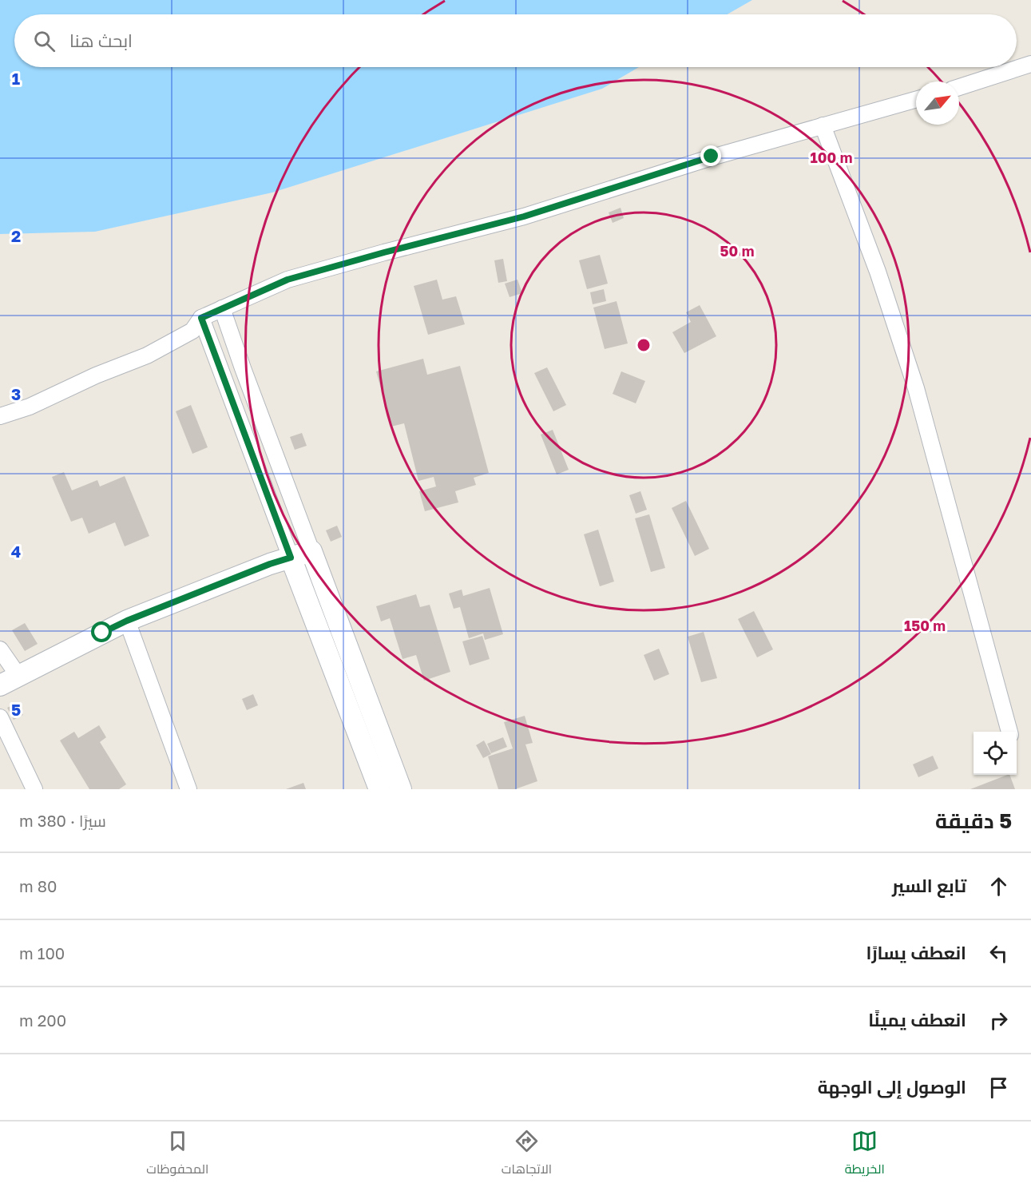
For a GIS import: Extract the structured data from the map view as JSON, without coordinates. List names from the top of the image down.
{
  "north": "top right",
  "page": {
    "search": "ابحث هنا",
    "heading": ["5 دقيقة", "سيرًا · 380 m"],
    "list": [
      ["تابع السير", "80 m"],
      ["انعطف يسارًا", "100 m"],
      ["انعطف يمينًا", "200 m"],
      "الوصول إلى الوجهة"
    ],
    "nav": ["الخريطة", "الاتجاهات", "المحفوظات"]
  },
  "grid": {
    "rows": [
      "1",
      "2",
      "3",
      "4",
      "5"
    ]
  },
  "rings": ["100 m", "50 m", "150 m"]
}
